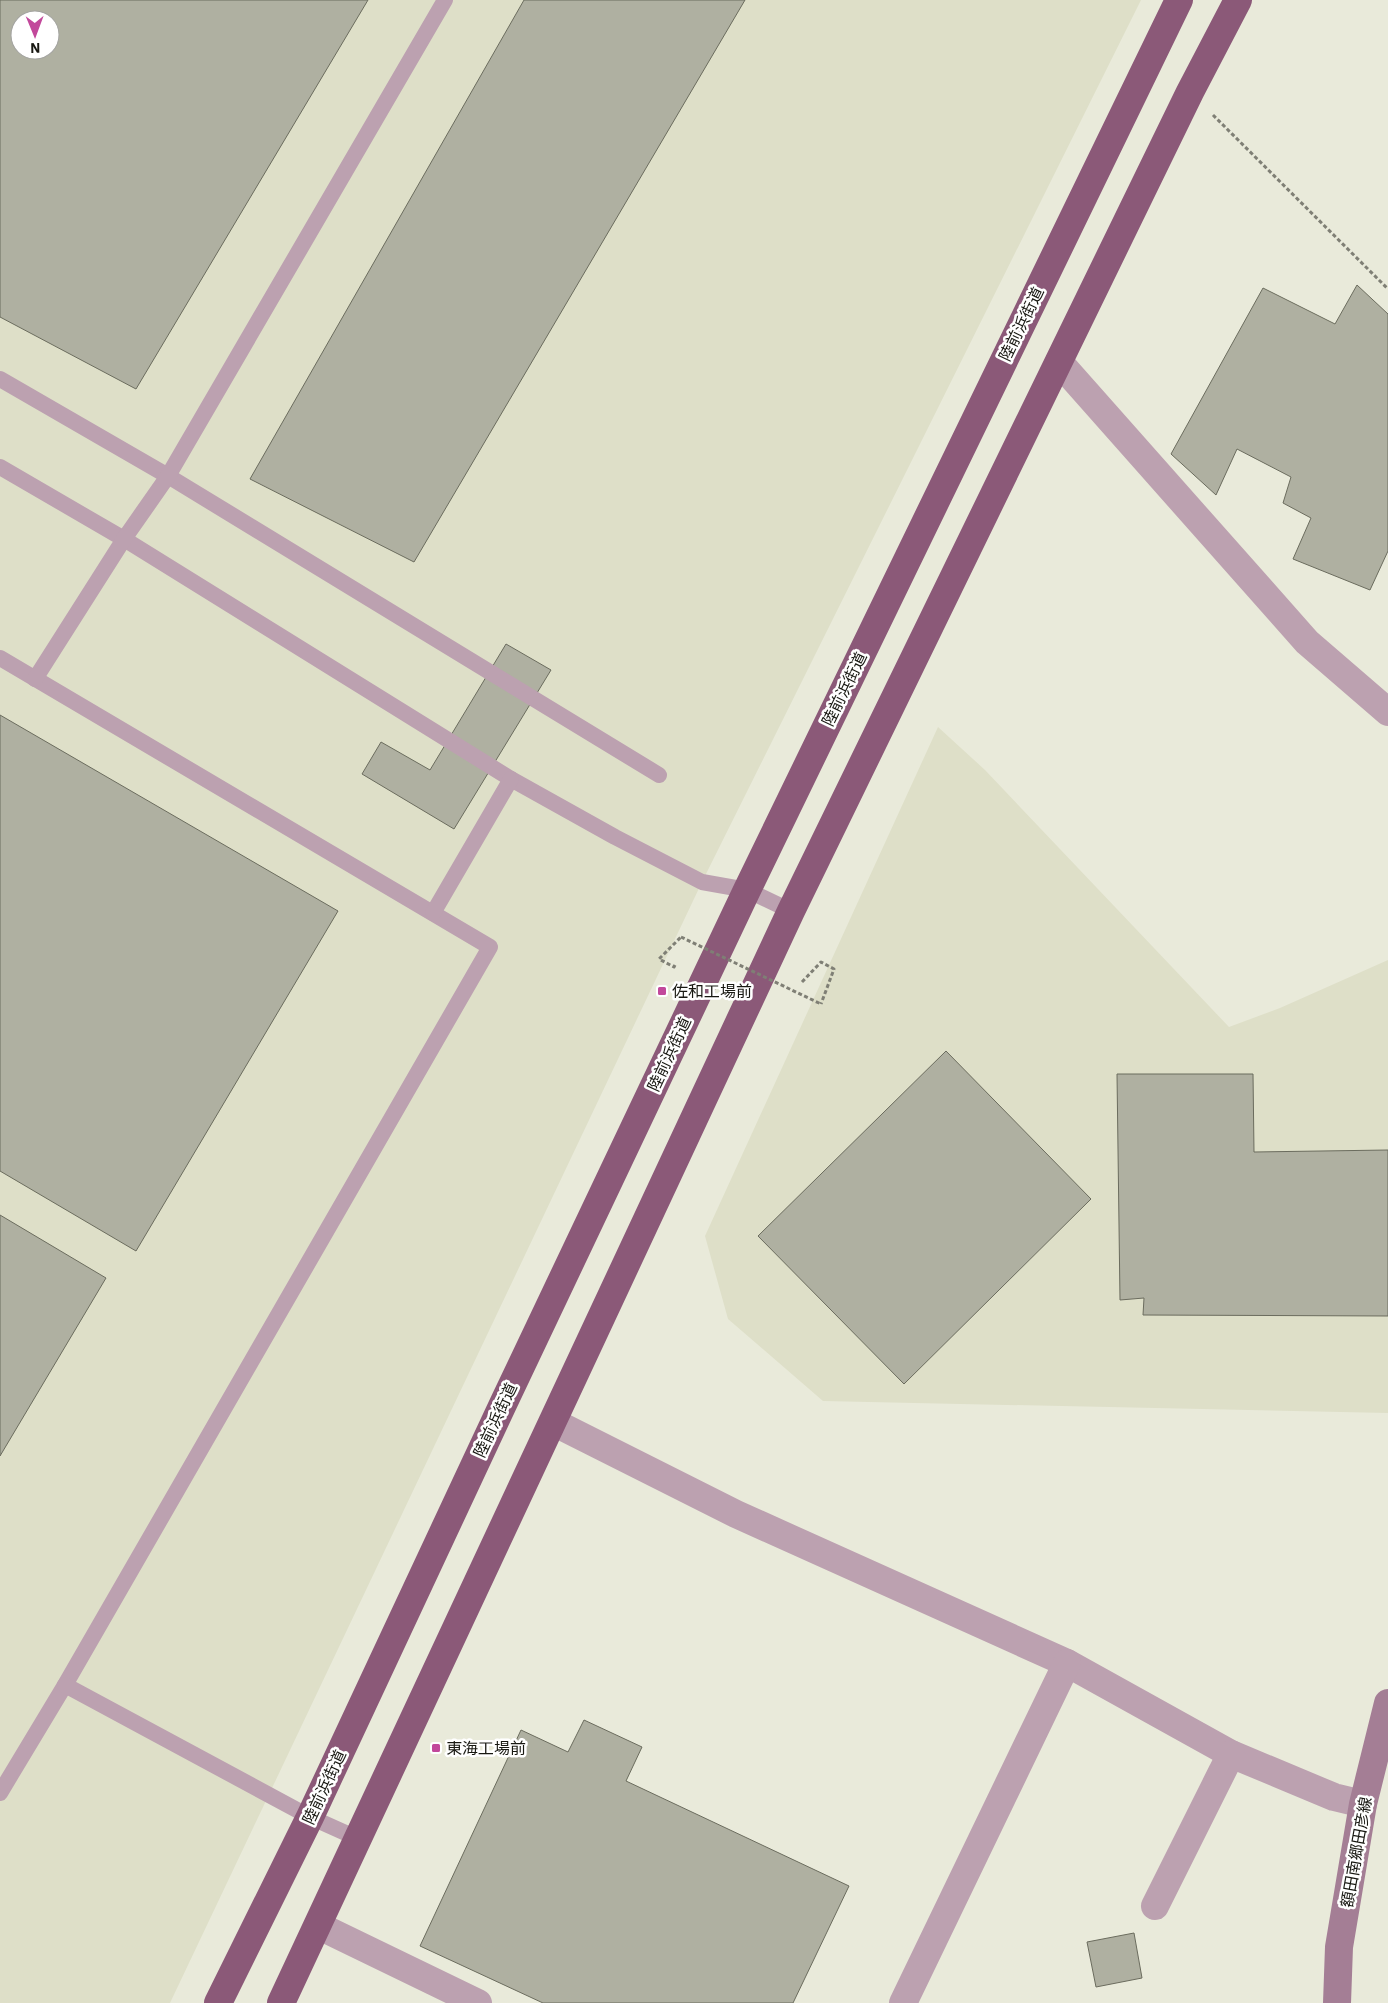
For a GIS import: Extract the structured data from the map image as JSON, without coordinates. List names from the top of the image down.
{
  "streets": {
    "highway": ["陸前浜街道"],
    "main road": ["額田南郷田彦線"]
  },
  "places": {
    "transit": ["佐和工場前", "東海工場前"]
  },
  "north": "bottom"
}
